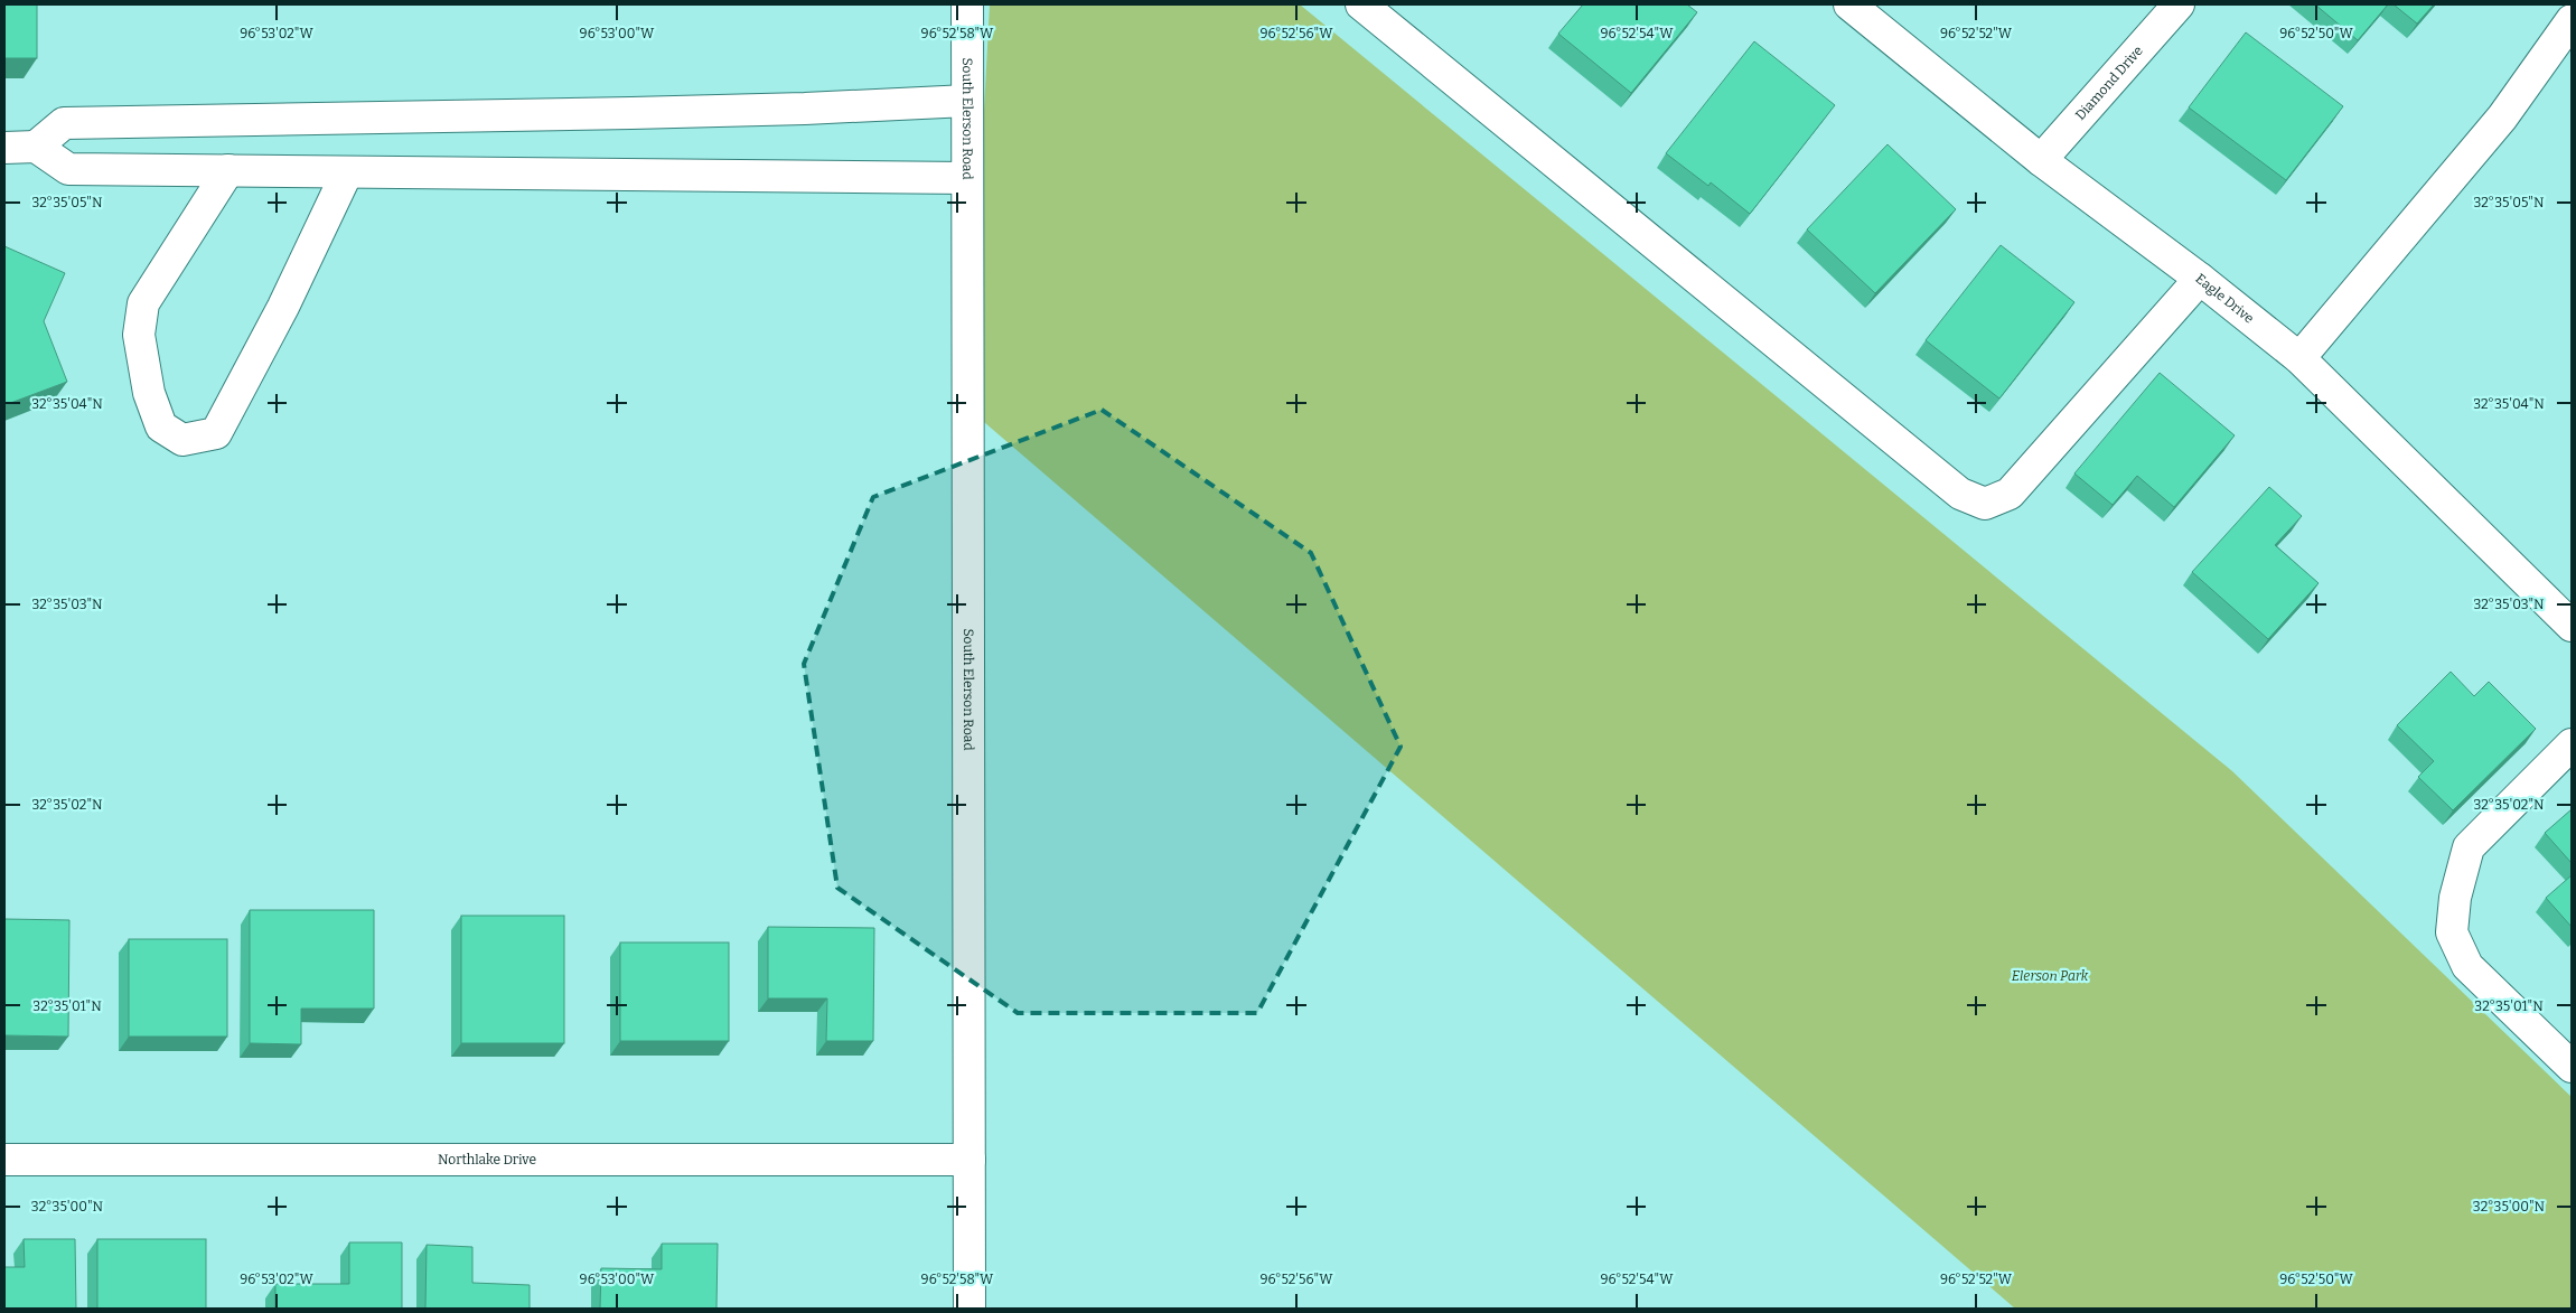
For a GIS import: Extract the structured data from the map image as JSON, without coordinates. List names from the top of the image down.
{
  "streets": {
    "street": [
      "Diamond Drive",
      "South Elerson Road",
      "Eagle Drive",
      "Northlake Drive"
    ]
  },
  "crossings": [
    ["Diamond Drive", "Eagle Drive"],
    ["South Elerson Road", "Northlake Drive"]
  ],
  "parks": ["Elerson Park"],
  "coordinates": [
    "96°53'02\"W",
    "96°53'00\"W",
    "96°52'58\"W",
    "96°52'56\"W",
    "96°52'54\"W",
    "96°52'52\"W",
    "96°52'50\"W",
    "32°35'05\"N",
    "32°35'04\"N",
    "32°35'03\"N",
    "32°35'02\"N",
    "32°35'01\"N",
    "32°35'00\"N"
  ]
}
